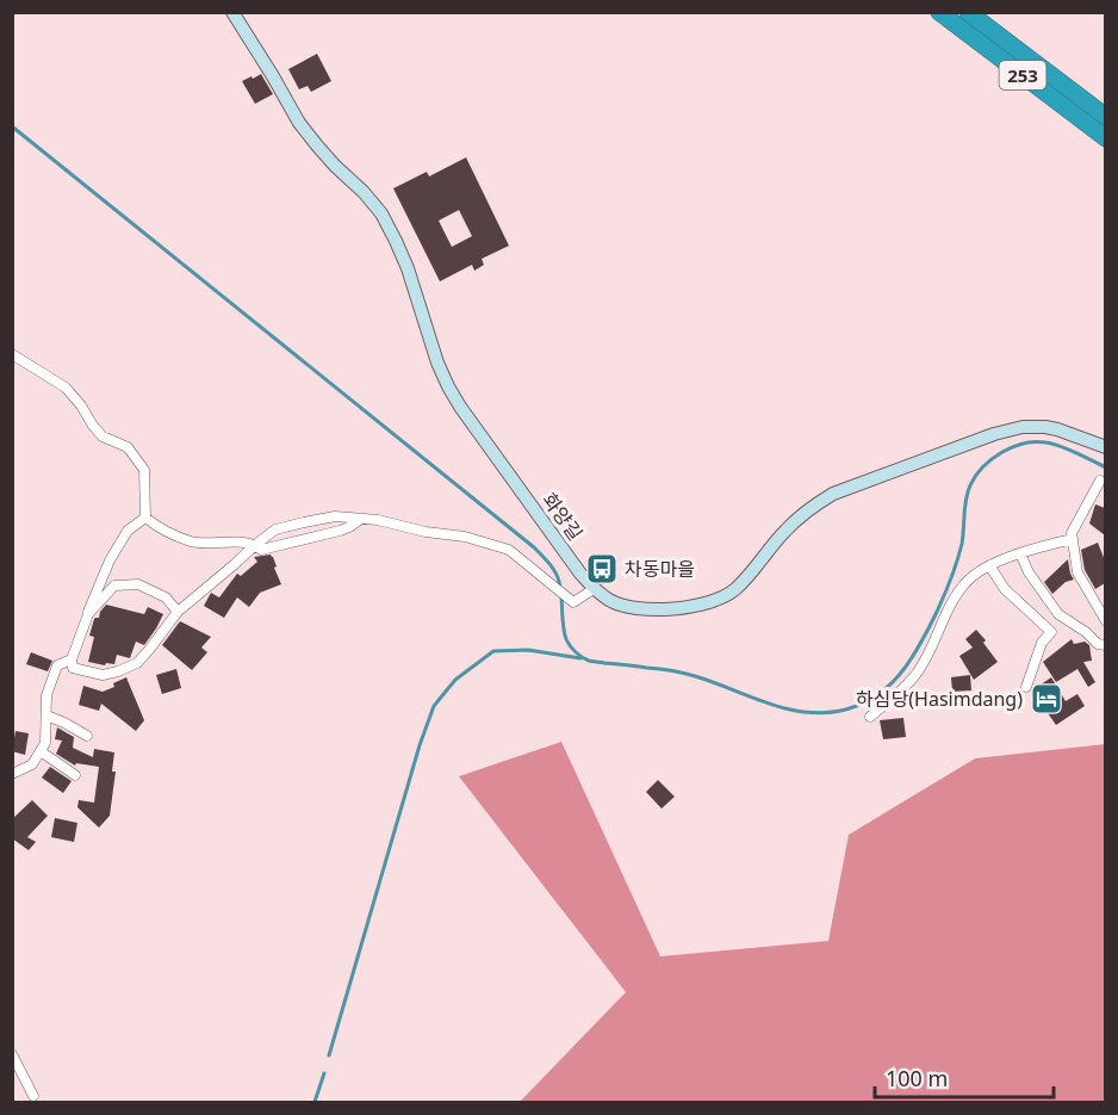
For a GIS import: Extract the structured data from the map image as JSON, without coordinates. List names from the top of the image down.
{
  "streets": {
    "highway": ["253"],
    "street": ["화양길"]
  },
  "places": {
    "bus stop": ["차동마을"],
    "hotel": ["하심당(Hasimdang)"]
  },
  "scale_bar": "100 m"
}
